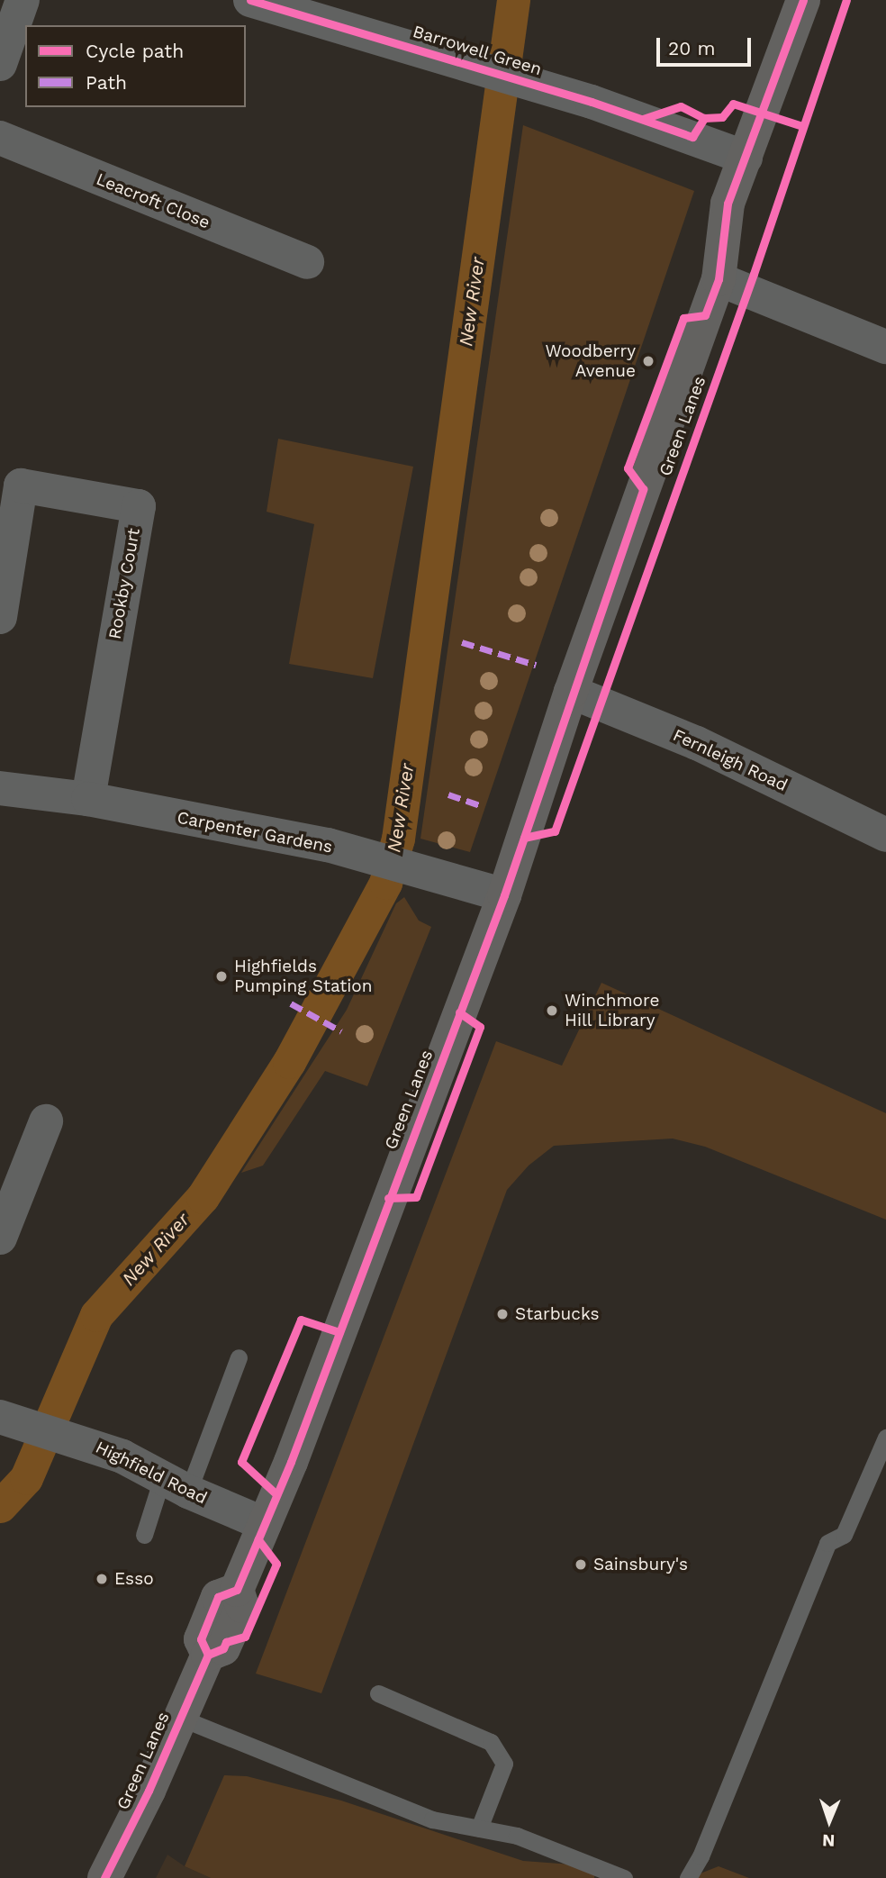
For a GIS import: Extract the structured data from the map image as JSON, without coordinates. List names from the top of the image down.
{
  "streets": {
    "main road": ["Green Lanes"],
    "street": [
      "Barrowell Green",
      "Leacroft Close",
      "Rookby Court",
      "Fernleigh Road",
      "Carpenter Gardens",
      "Highfield Road"
    ]
  },
  "crossings": [
    ["Barrowell Green", "Green Lanes"],
    ["Green Lanes", "Fernleigh Road"],
    ["Green Lanes", "Carpenter Gardens"],
    ["Green Lanes", "Highfield Road"],
    ["Rookby Court", "Carpenter Gardens"]
  ],
  "water": ["New River"],
  "places": [
    "Woodberry Avenue",
    "Highfields Pumping Station",
    "Winchmore Hill Library",
    "Starbucks",
    "Sainsbury's",
    "Esso"
  ],
  "legend": ["Cycle path", "Path"],
  "scale_bar": "20 m",
  "north": "bottom"
}
